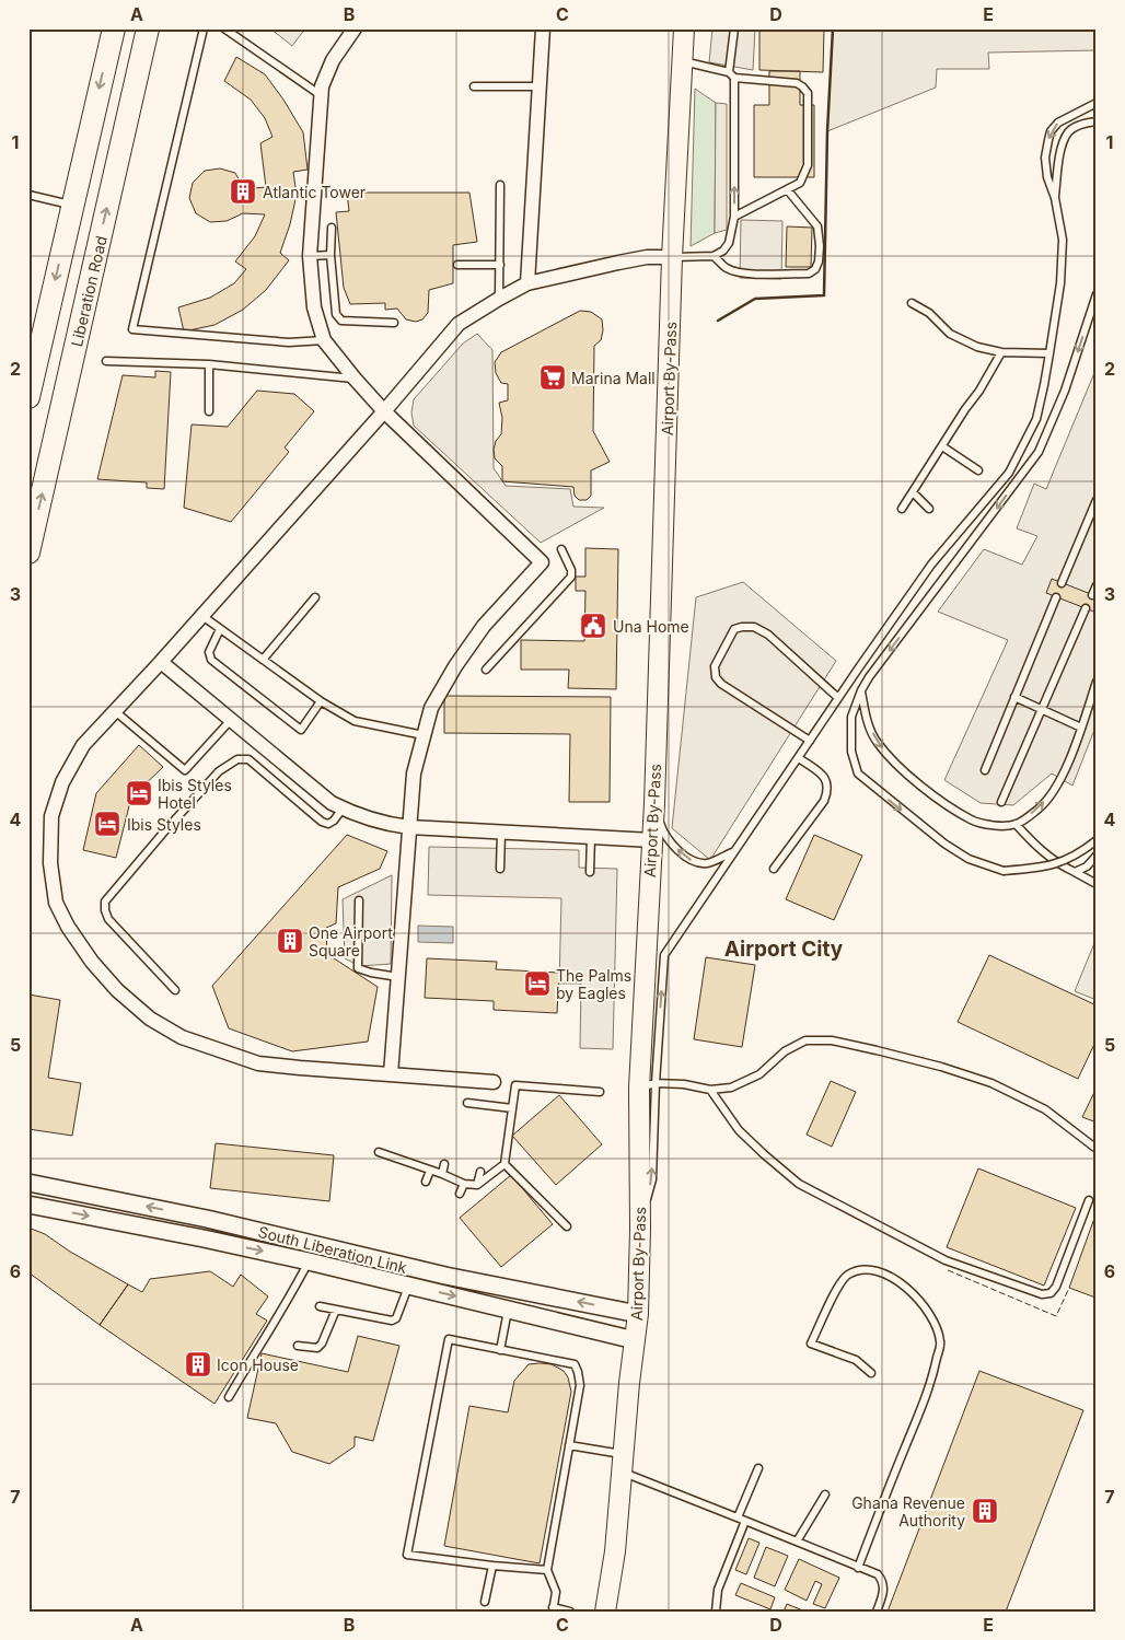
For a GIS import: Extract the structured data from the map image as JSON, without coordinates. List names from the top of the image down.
{
  "streets": {
    "highway": ["Liberation Road"],
    "main road": ["Airport By-Pass"],
    "street": ["South Liberation Link"]
  },
  "crossings": [
    ["Airport By-Pass", "South Liberation Link"]
  ],
  "districts": ["Airport City"],
  "places": {
    "building": [
      "Atlantic Tower",
      "One Airport Square",
      "Icon House",
      "Ghana Revenue Authority"
    ],
    "supermarket": ["Marina Mall"],
    "public building": ["Una Home"],
    "hotel": ["Ibis Styles Hotel", "Ibis Styles", "The Palms by Eagles"]
  },
  "grid": {
    "columns": [
      "A",
      "B",
      "C",
      "D",
      "E"
    ],
    "rows": [
      "1",
      "2",
      "3",
      "4",
      "5",
      "6",
      "7"
    ]
  }
}
